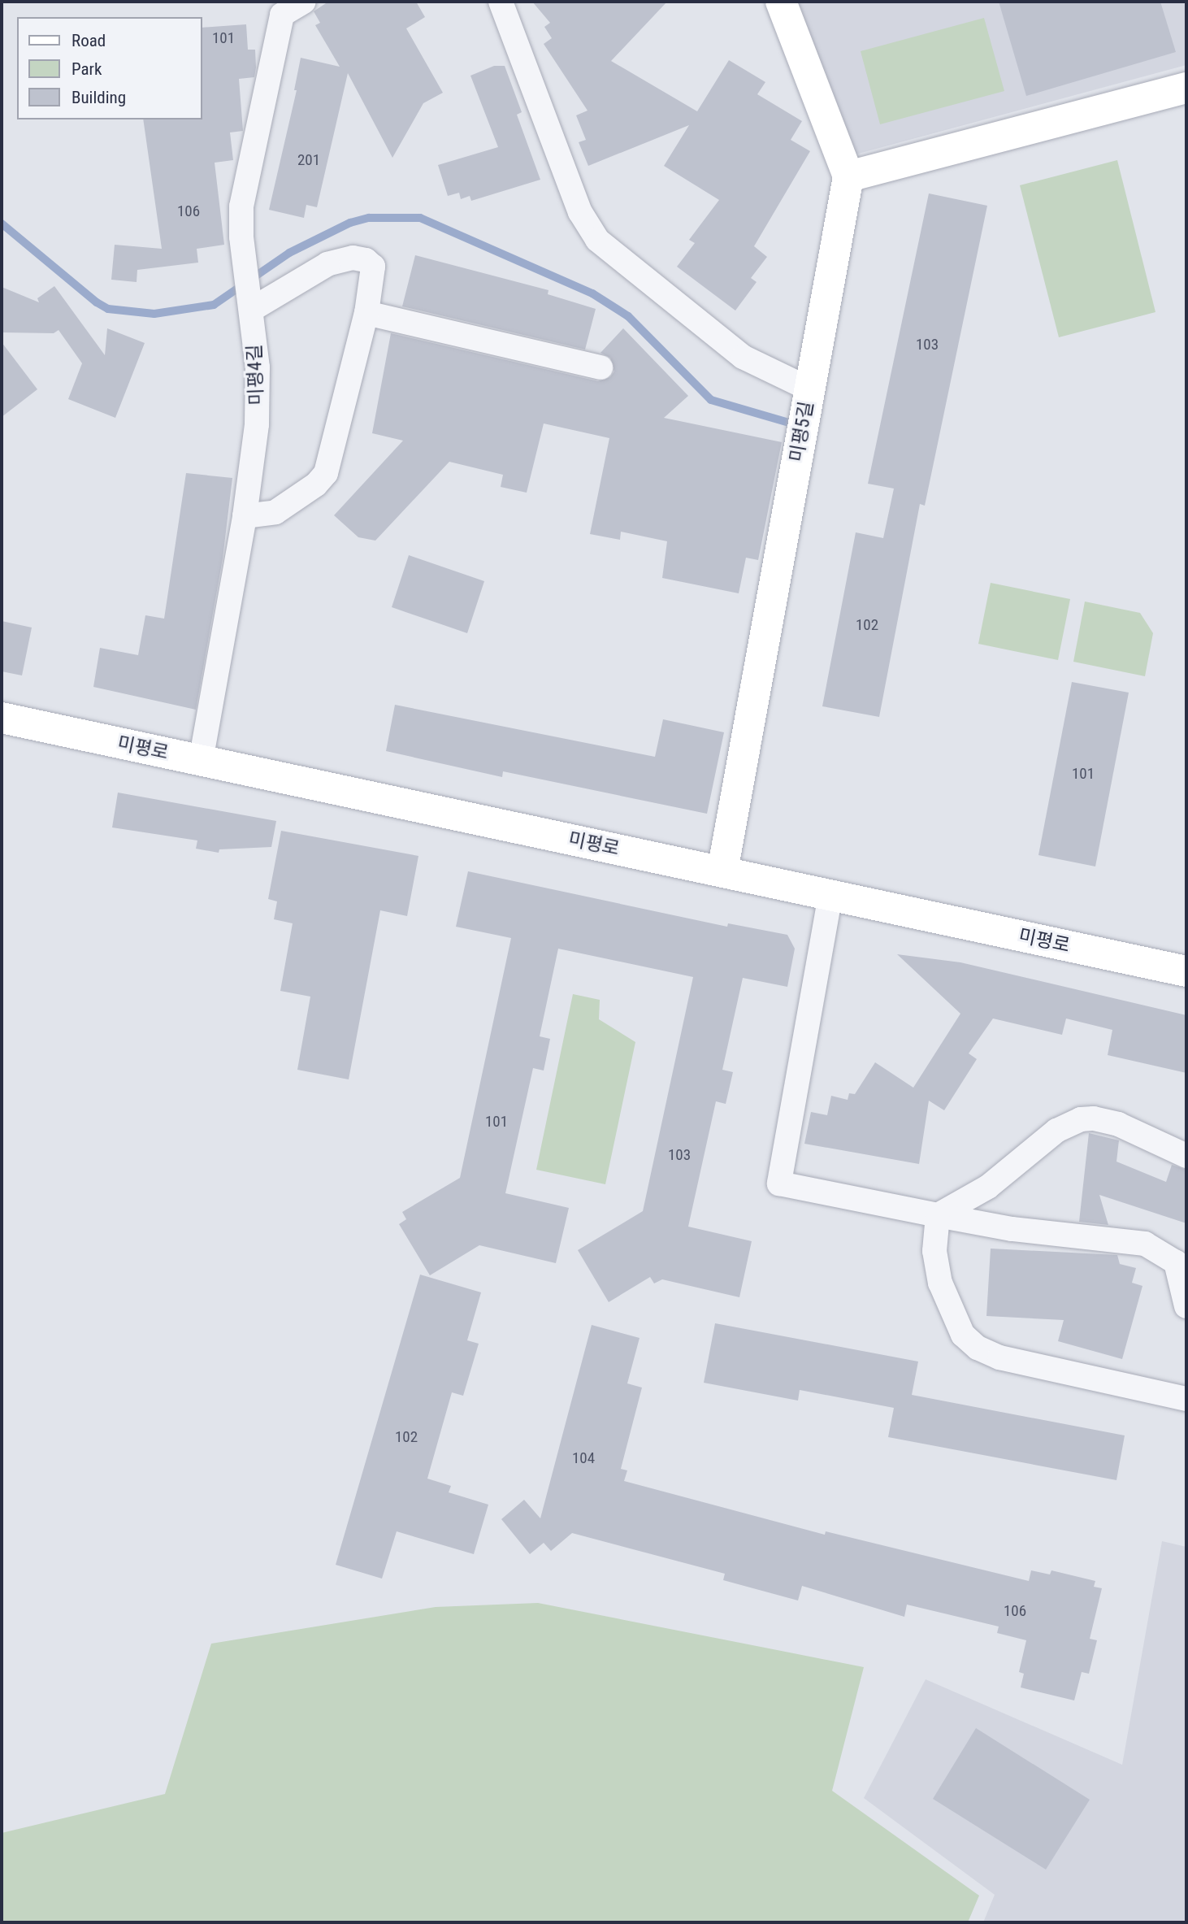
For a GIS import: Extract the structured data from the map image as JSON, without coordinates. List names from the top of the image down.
{
  "streets": {
    "street": ["미평4길", "미평5길", "미평로"]
  },
  "crossings": [
    ["미평4길", "미평로"],
    ["미평5길", "미평로"]
  ],
  "house_numbers": [
    "101",
    "201",
    "106",
    "103",
    "102",
    "101",
    "101",
    "103",
    "102",
    "104",
    "106"
  ],
  "legend": ["Road", "Park", "Building"]
}
